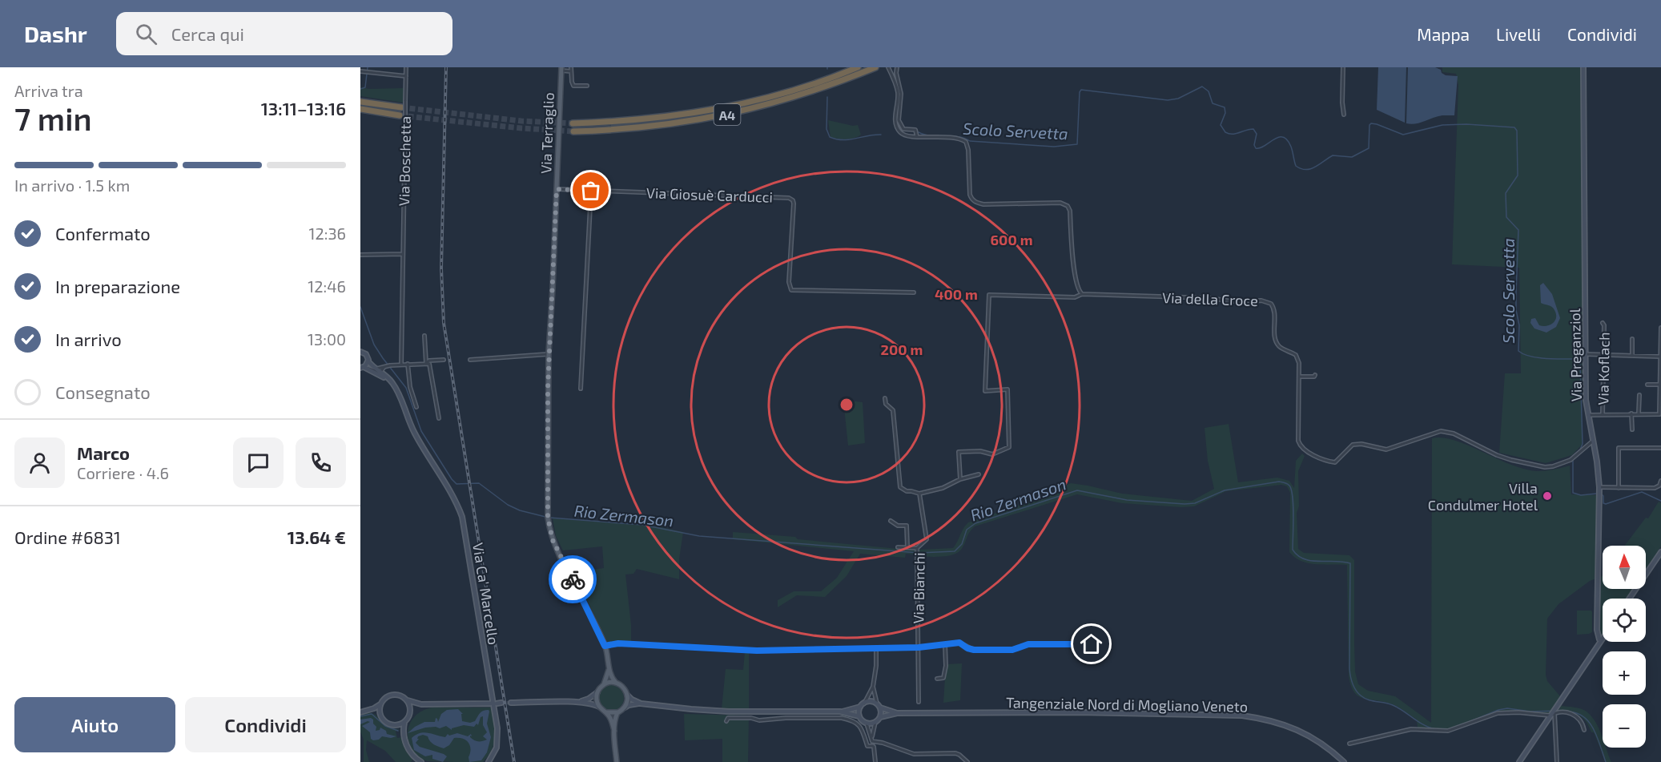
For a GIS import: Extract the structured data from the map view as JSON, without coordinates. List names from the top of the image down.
{
  "streets": {
    "highway": ["A4"],
    "main road": [
      "Via Terraglio",
      "Via Preganziol",
      "Via Ca' Marcello",
      "Tangenziale Nord di Mogliano Veneto"
    ],
    "street": [
      "Via Boschetta",
      "Via Giosuè Carducci",
      "Via della Croce",
      "Via Koflach",
      "Via Bianchi"
    ]
  },
  "crossings": [
    ["Via Terraglio", "Via Giosuè Carducci"],
    ["Via della Croce", "Via Preganziol"]
  ],
  "water": ["Scolo Servetta", "Rio Zermason"],
  "places": ["Villa Condulmer Hotel"],
  "north": "top",
  "page": {
    "header": "Dashr",
    "search": "Cerca qui",
    "nav": ["Mappa", "Livelli", "Condividi"],
    "heading": ["7 min", "Arriva tra", "13:11–13:16"],
    "panel": [
      "Marco",
      "Corriere · 4.6",
      "Ordine #6831",
      "13.64 €"
    ],
    "bar": "In arrivo · 1.5 km",
    "list": [
      ["Confermato", "12:36"],
      ["In preparazione", "12:46"],
      ["In arrivo", "13:00"],
      "Consegnato"
    ],
    "map_buttons": ["+", "−"],
    "buttons": ["Aiuto", "Condividi"]
  },
  "rings": ["600 m", "400 m", "200 m"]
}
